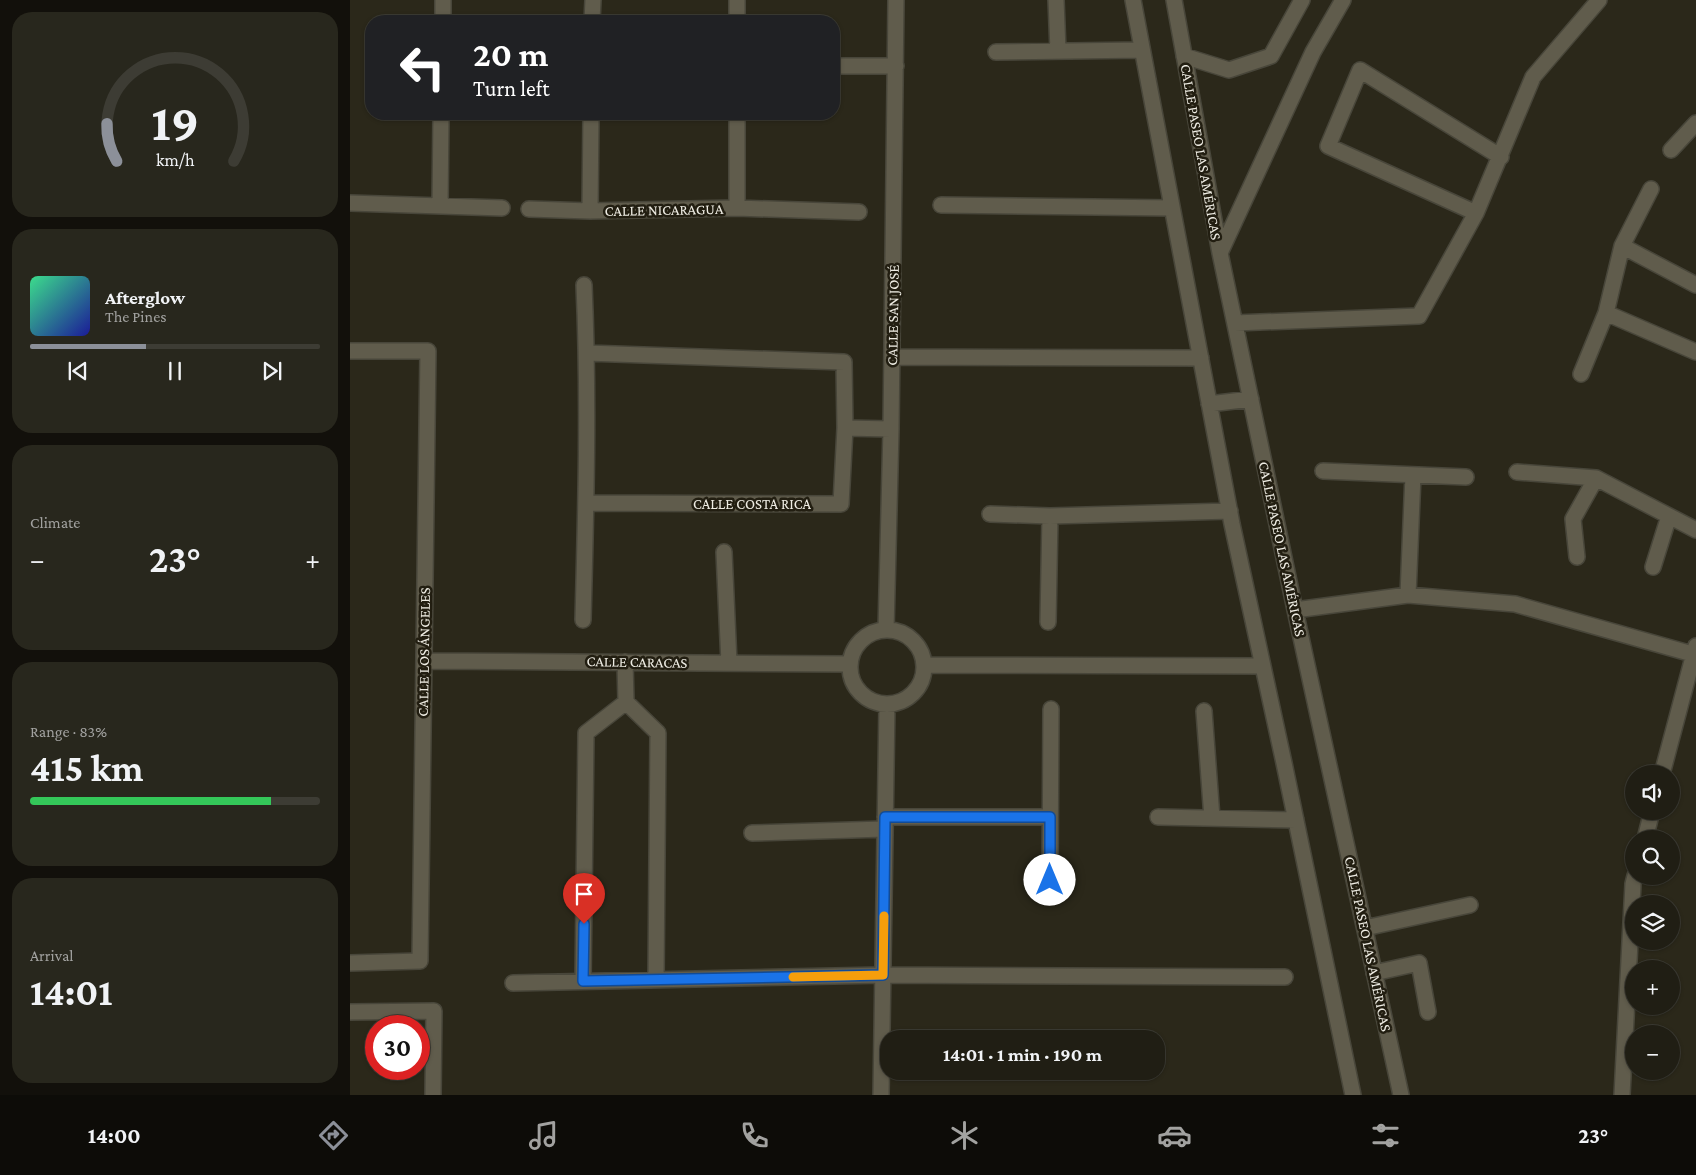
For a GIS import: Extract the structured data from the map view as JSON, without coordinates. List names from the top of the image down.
{
  "streets": {
    "street": [
      "CALLE PASEO LAS AMÉRICAS",
      "CALLE NICARAGUA",
      "CALLE SAN JOSÉ",
      "CALLE COSTA RICA",
      "CALLE LOS ÁNGELES",
      "CALLE CARACAS"
    ]
  },
  "crossings": [
    ["CALLE SAN JOSÉ", "CALLE CARACAS"],
    ["CALLE LOS ÁNGELES", "CALLE CARACAS"]
  ],
  "page": {
    "turn": ["20 m", "Turn left"],
    "song": ["Afterglow", "The Pines"],
    "tile": [
      "Climate",
      ["Range · 83%", "415 km"],
      ["Arrival", "14:01"]
    ],
    "heat": ["−", "23°", "+"],
    "map_buttons": ["+", "−"],
    "limit": "30",
    "trip": "14:01 · 1 min · 190 m",
    "tabs": ["14:00", "23°"],
    "gauge": ["19", "km/h"]
  }
}
